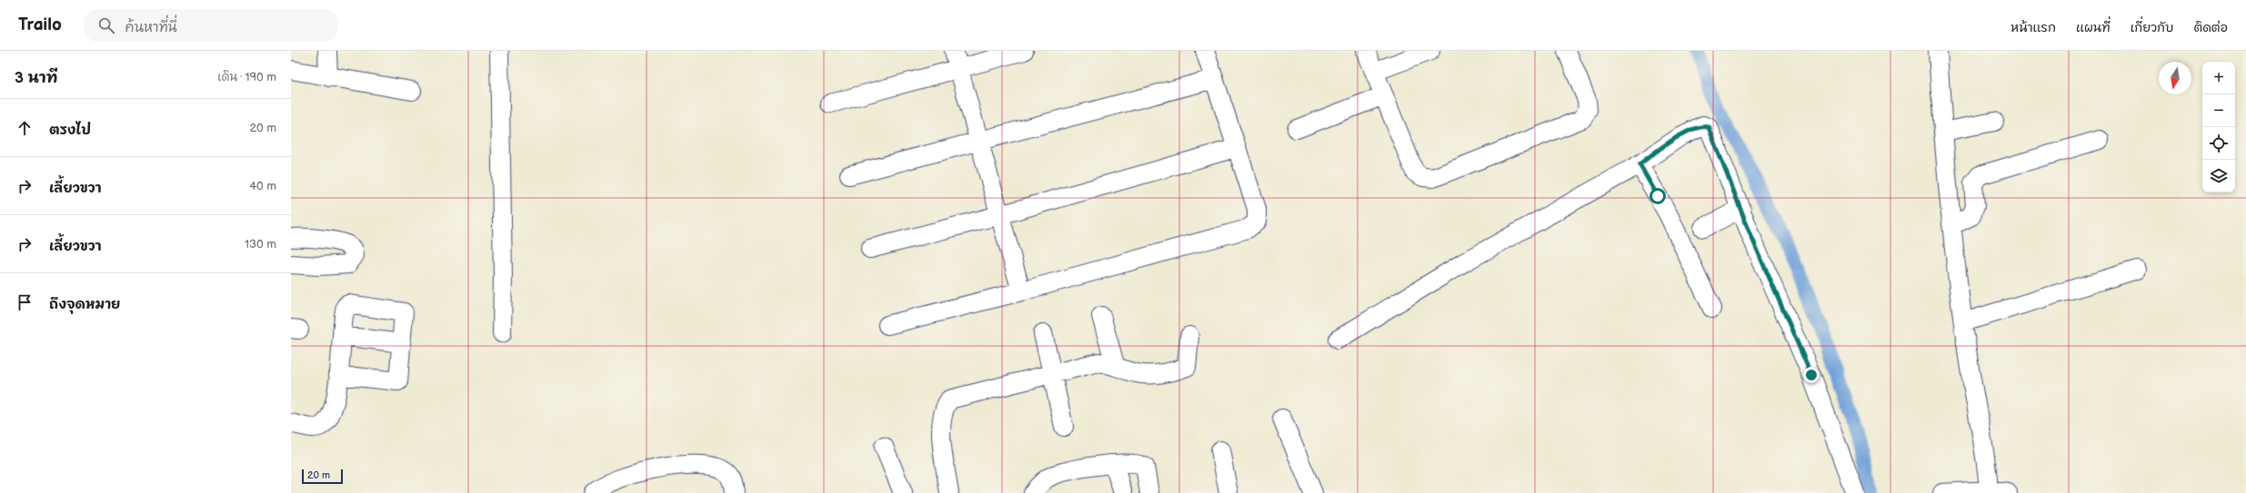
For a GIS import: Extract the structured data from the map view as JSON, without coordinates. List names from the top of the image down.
{
  "scale_bar": "20 m",
  "north": "bottom",
  "page": {
    "header": "Trailo",
    "search": "ค้นหาที่นี่",
    "nav": [
      "หน้าแรก",
      "แผนที่",
      "เกี่ยวกับ",
      "ติดต่อ"
    ],
    "heading": ["3 นาที", "เดิน · 190 m"],
    "map_buttons": ["+", "−"],
    "list": [
      ["ตรงไป", "20 m"],
      ["เลี้ยวขวา", "40 m"],
      ["เลี้ยวขวา", "130 m"],
      "ถึงจุดหมาย"
    ],
    "scale": "20 m"
  }
}
